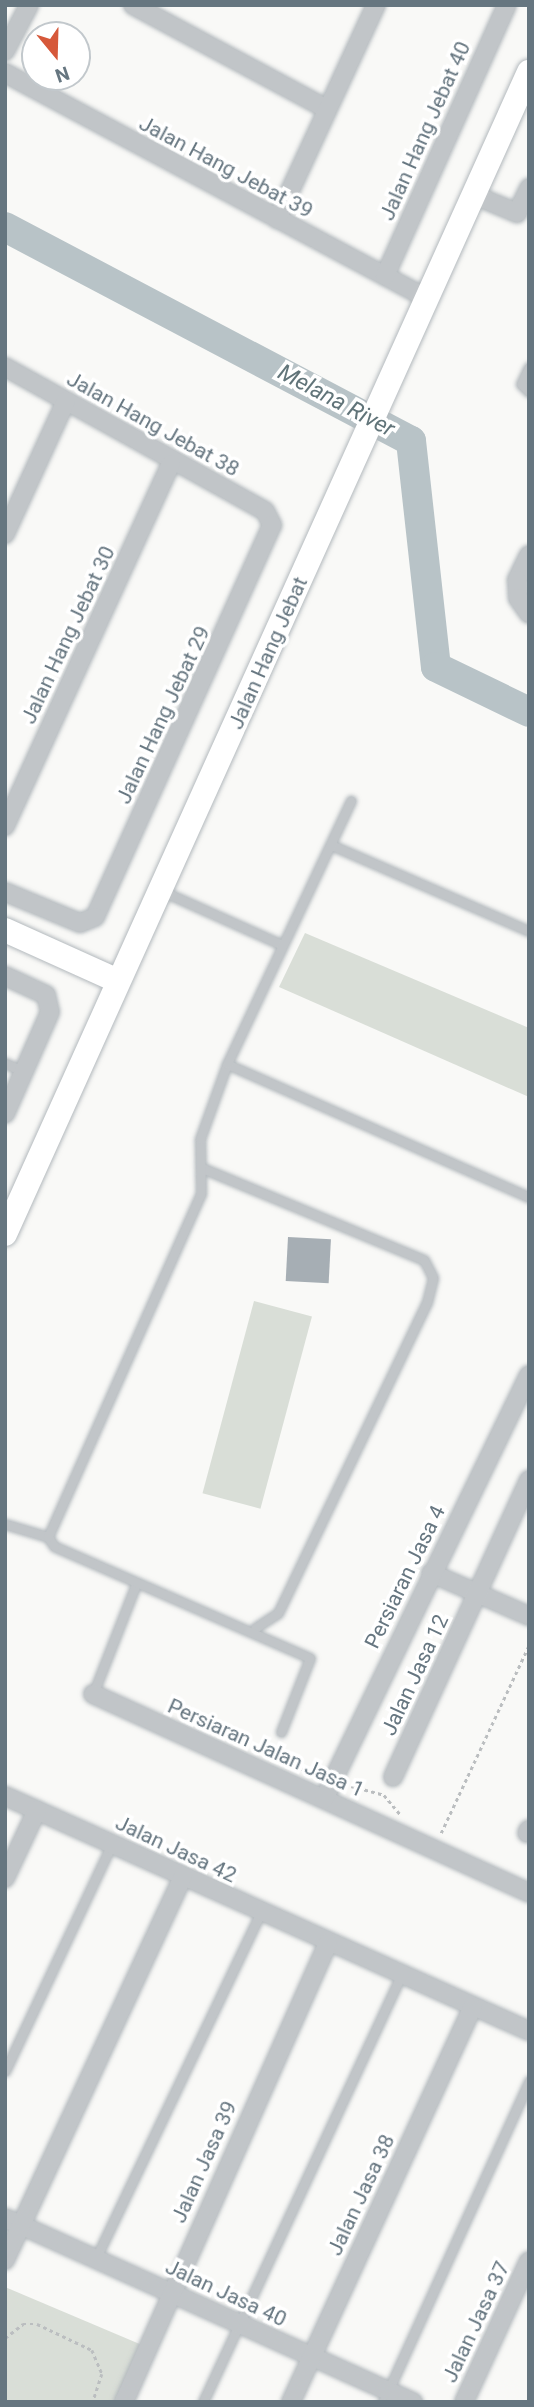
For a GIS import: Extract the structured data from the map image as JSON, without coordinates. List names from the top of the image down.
{
  "streets": {
    "street": [
      "Jalan Hang Jebat 40",
      "Jalan Hang Jebat 39",
      "Jalan Hang Jebat 38",
      "Jalan Hang Jebat 30",
      "Jalan Hang Jebat",
      "Jalan Hang Jebat 29",
      "Persiaran Jasa 4",
      "Jalan Jasa 12",
      "Persiaran Jalan Jasa 1",
      "Jalan Jasa 42",
      "Jalan Jasa 39",
      "Jalan Jasa 38",
      "Jalan Jasa 40",
      "Jalan Jasa 37"
    ]
  },
  "crossings": [
    ["Jalan Hang Jebat 40", "Jalan Hang Jebat 39"],
    ["Jalan Hang Jebat 39", "Jalan Hang Jebat"],
    ["Jalan Hang Jebat 38", "Jalan Hang Jebat 30"],
    ["Jalan Hang Jebat 38", "Jalan Hang Jebat 29"],
    ["Persiaran Jasa 4", "Persiaran Jalan Jasa 1"],
    ["Jalan Jasa 42", "Jalan Jasa 39"],
    ["Jalan Jasa 42", "Jalan Jasa 38"],
    ["Jalan Jasa 39", "Jalan Jasa 40"],
    ["Jalan Jasa 38", "Jalan Jasa 40"]
  ],
  "water": ["Melana River"],
  "north": "bottom"
}
